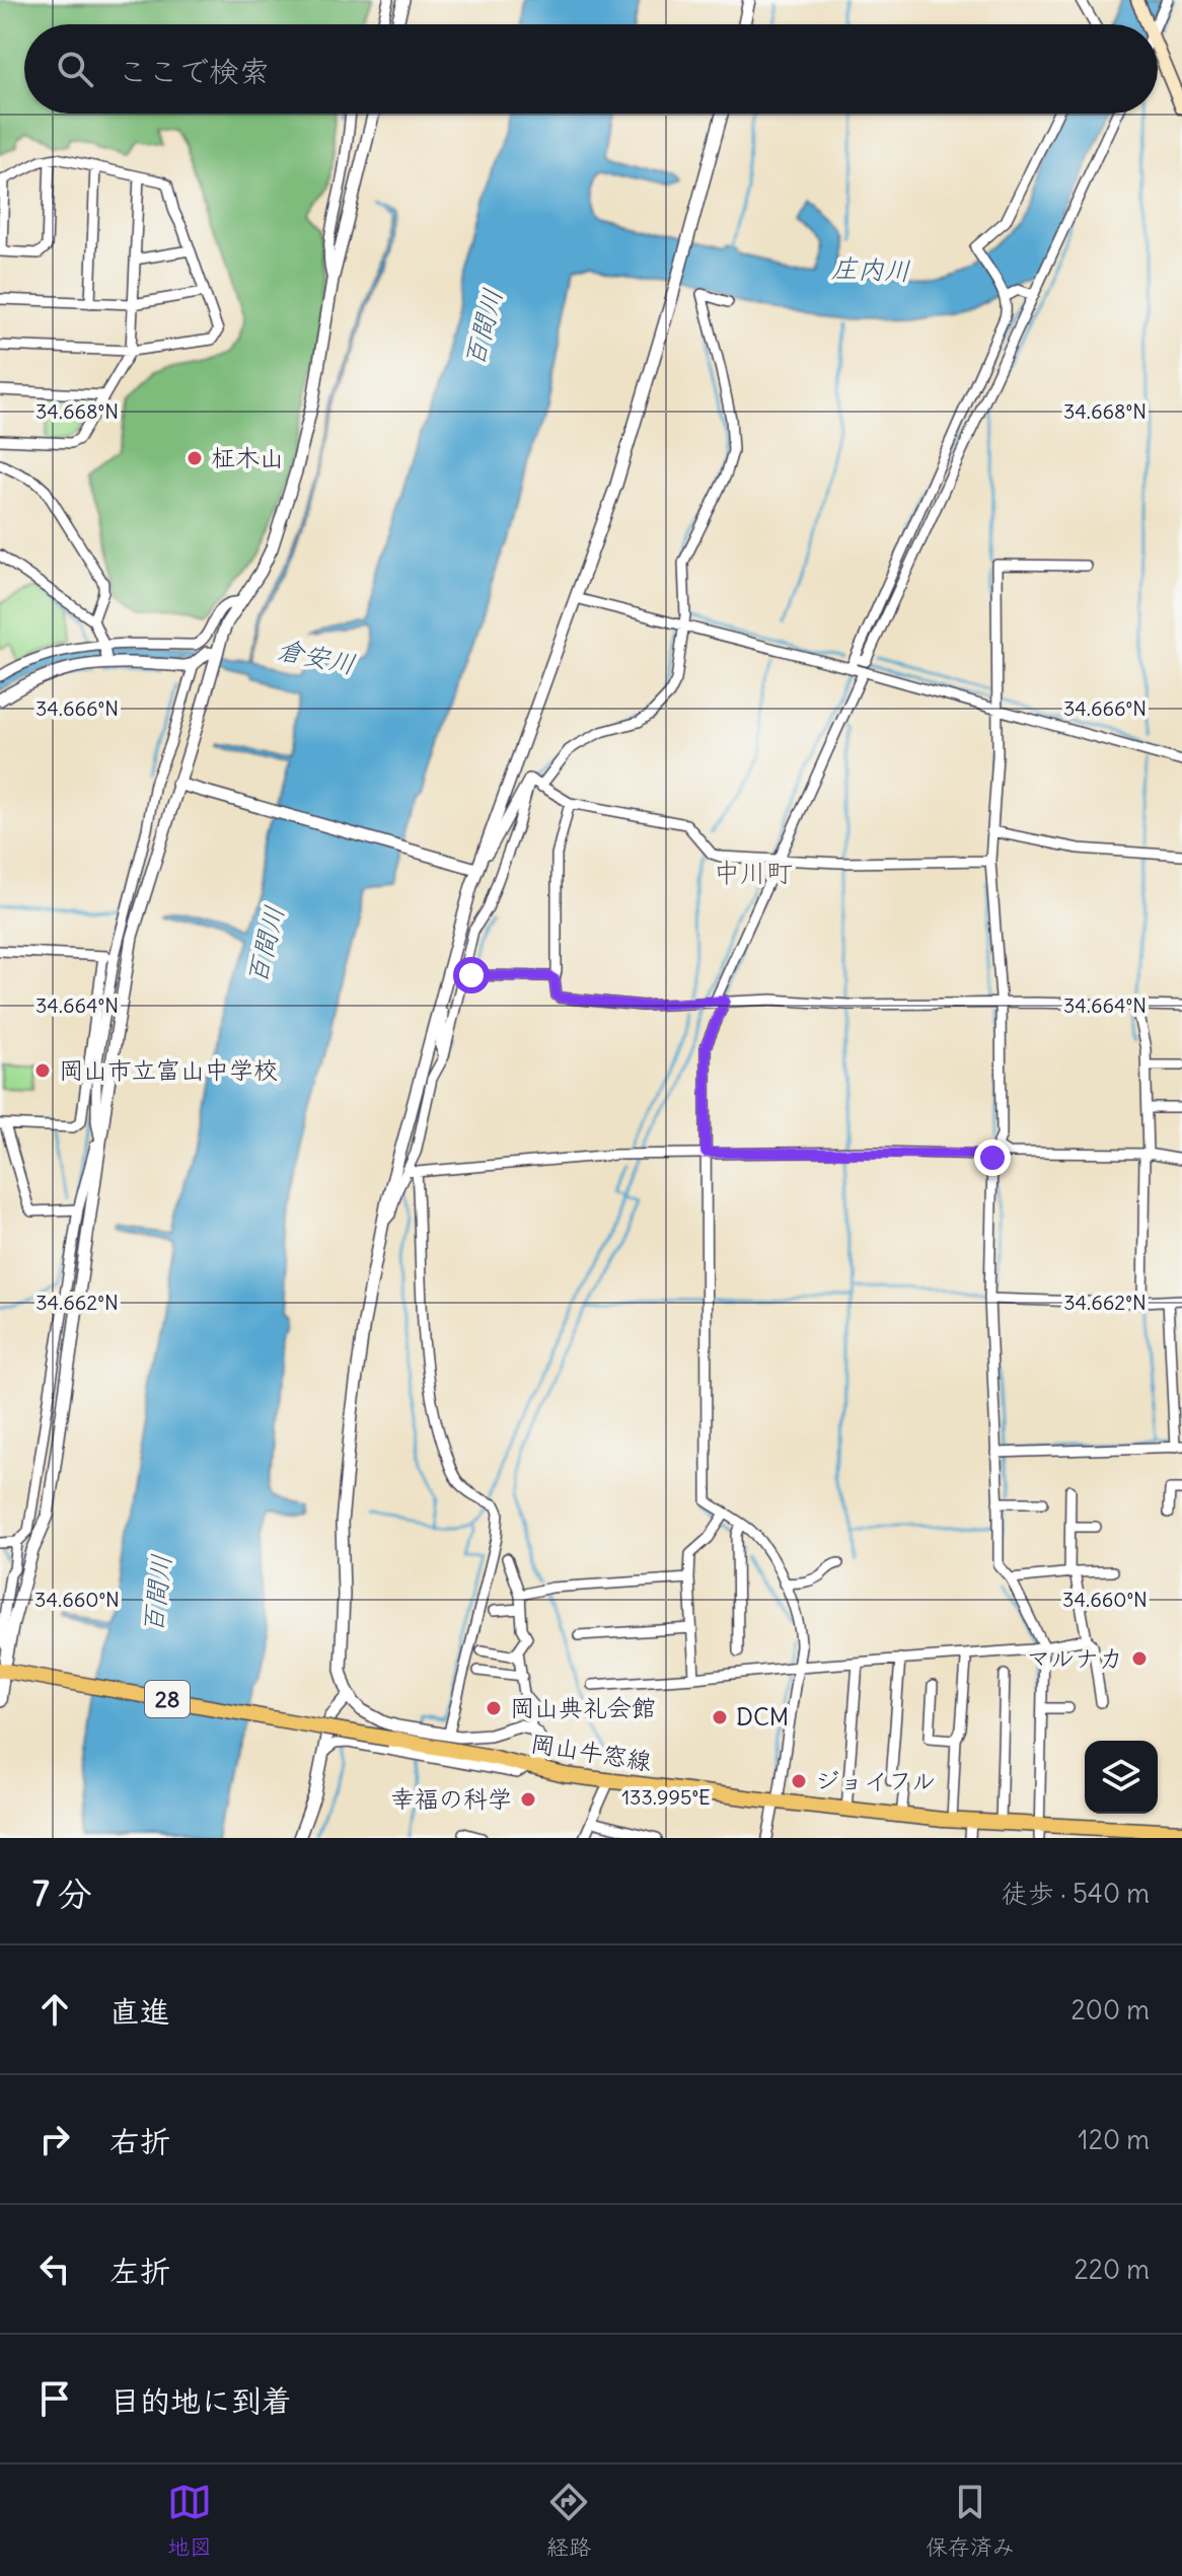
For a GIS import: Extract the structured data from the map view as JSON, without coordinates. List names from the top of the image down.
{
  "streets": {
    "main road": ["28", "岡山牛窓線"]
  },
  "districts": ["中川町"],
  "water": ["庄内川", "百間川", "倉安川"],
  "places": [
    "柾木山",
    "岡山市立富山中学校",
    "マルナカ",
    "岡山典礼会館",
    "DCM",
    "ジョイフル",
    "幸福の科学"
  ],
  "page": {
    "search": "ここで検索",
    "heading": ["7 分", "徒歩 · 540 m"],
    "list": [
      ["直進", "200 m"],
      ["右折", "120 m"],
      ["左折", "220 m"],
      "目的地に到着"
    ],
    "nav": ["地図", "経路", "保存済み"]
  },
  "coordinates": [
    "34.668°N",
    "34.666°N",
    "34.664°N",
    "34.662°N",
    "34.660°N",
    "133.995°E"
  ]
}
